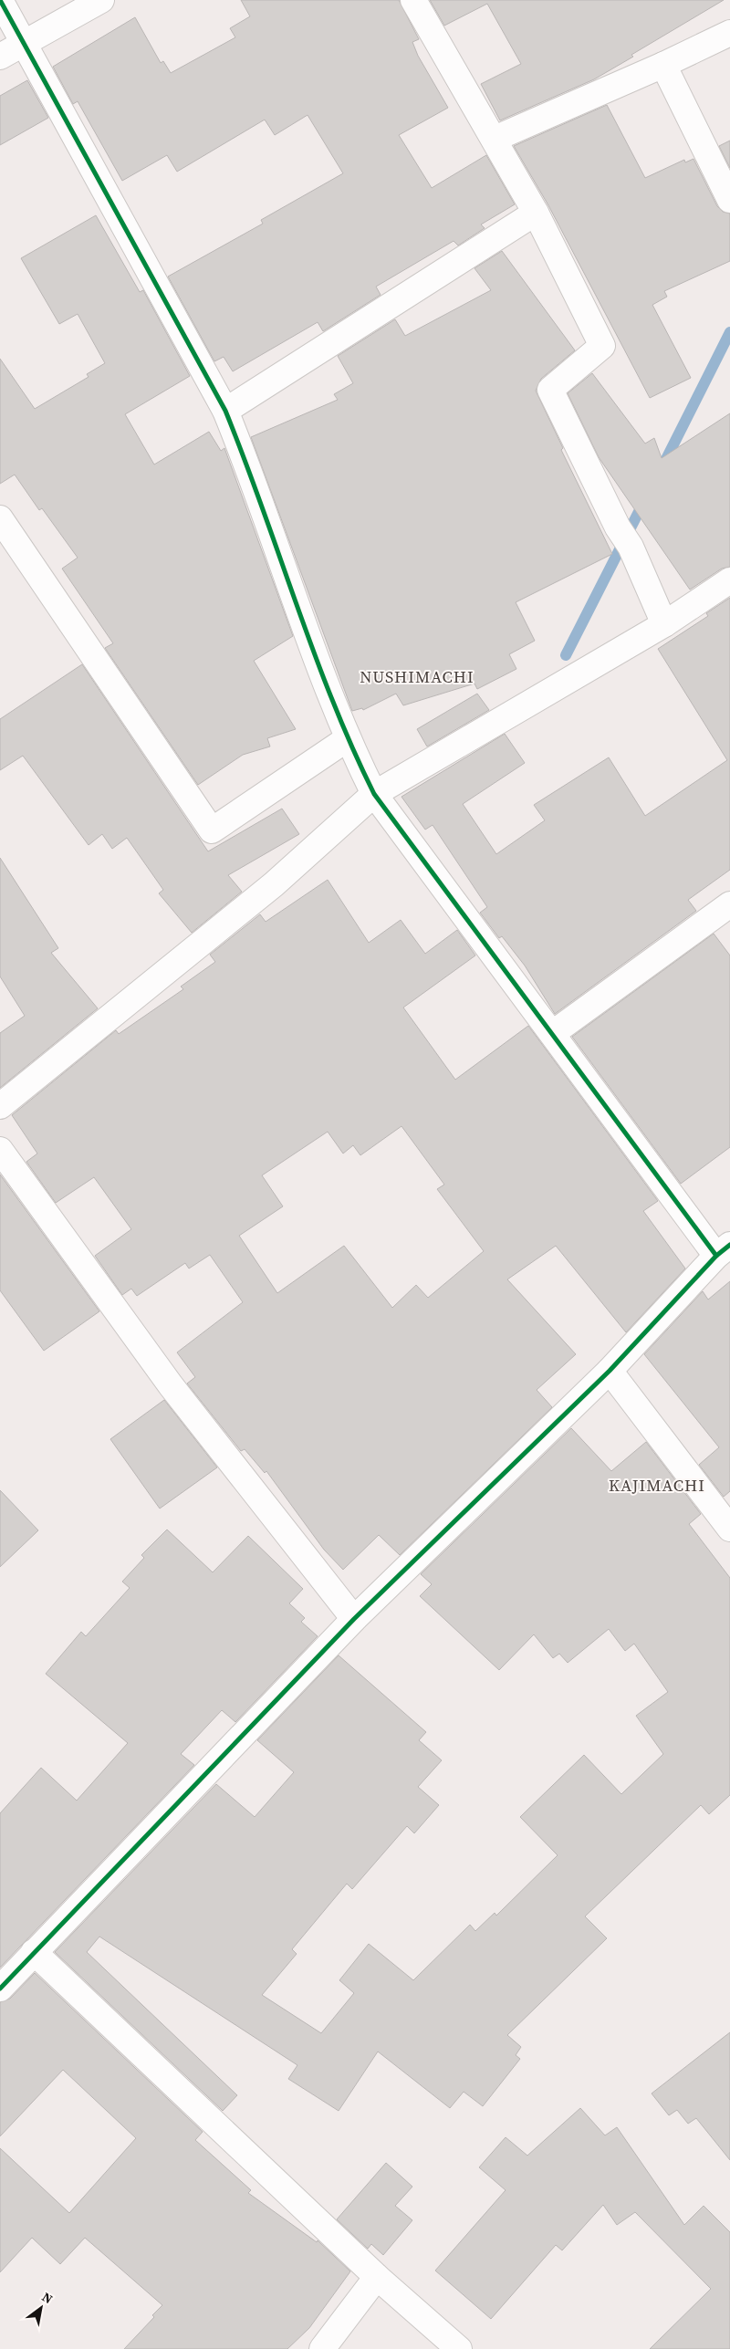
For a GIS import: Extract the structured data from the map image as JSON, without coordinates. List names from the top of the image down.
{
  "districts": ["NUSHIMACHI", "KAJIMACHI"],
  "north": "top right"
}
